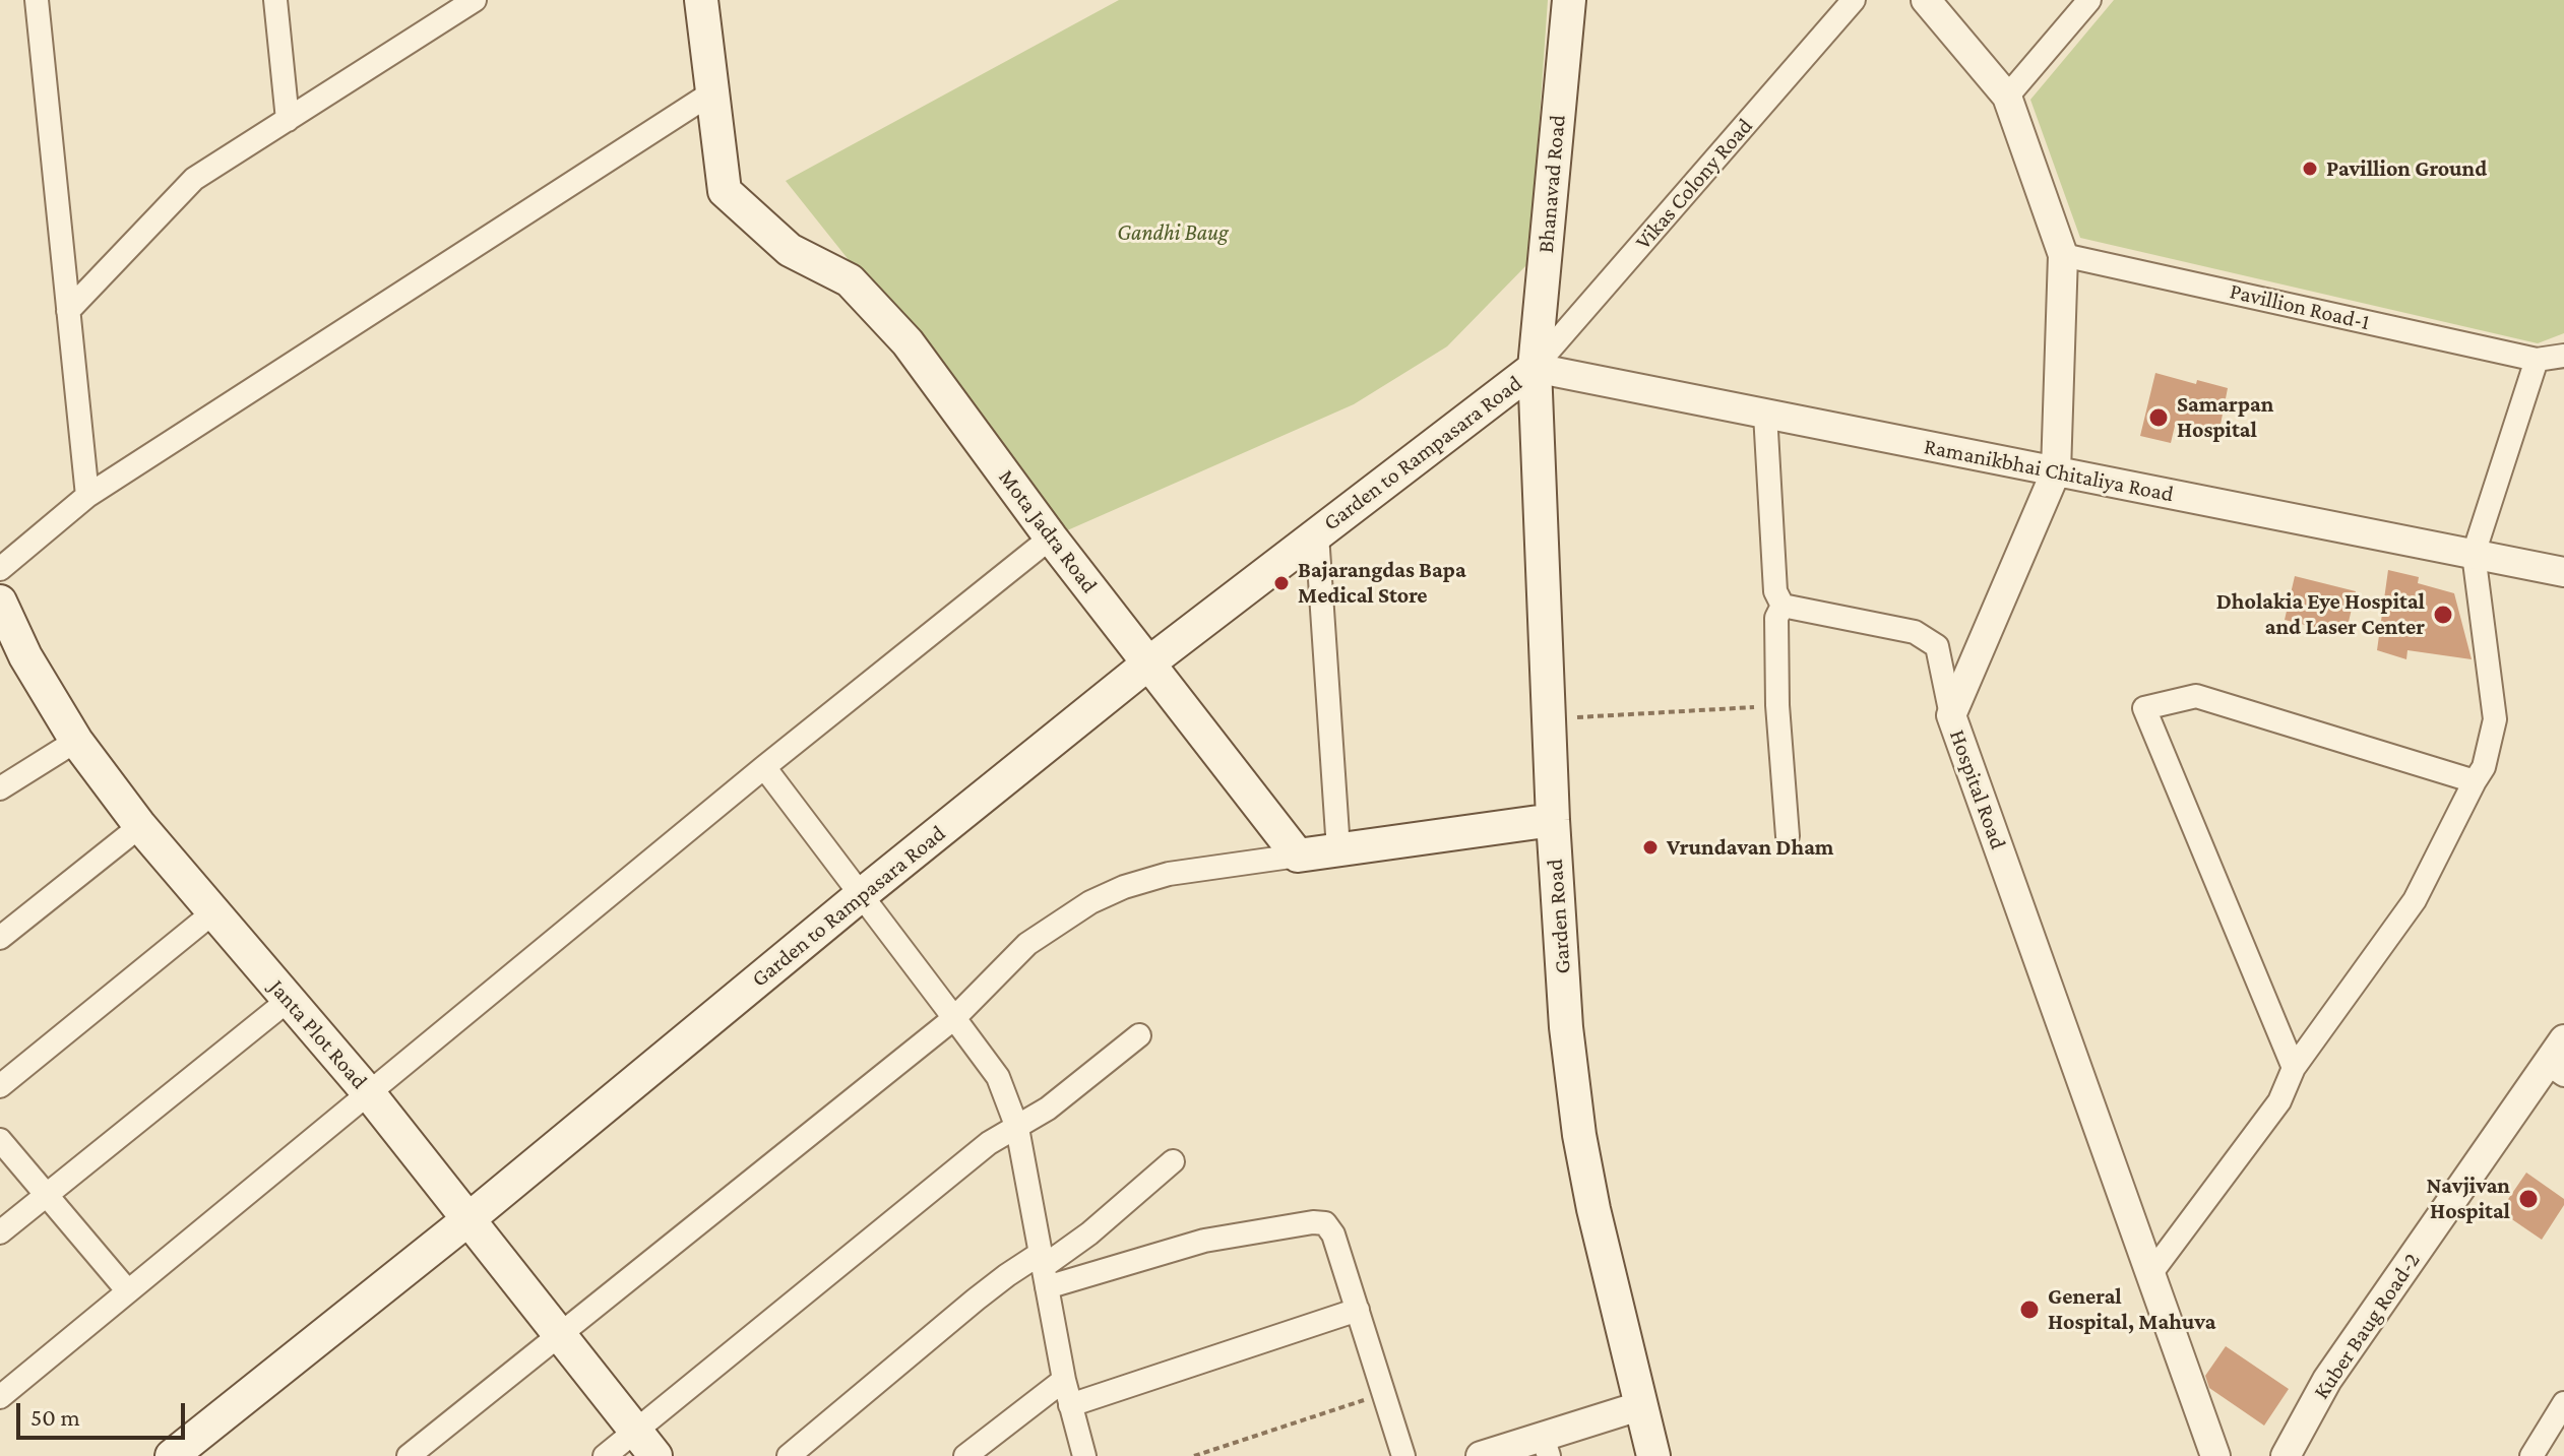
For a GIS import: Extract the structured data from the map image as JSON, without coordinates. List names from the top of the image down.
{
  "streets": {
    "main road": [
      "Bhanavad Road",
      "Garden to Rampasara Road",
      "Mota Jadra Road",
      "Garden Road",
      "Janta Plot Road"
    ],
    "street": [
      "Vikas Colony Road",
      "Pavillion Road-1",
      "Ramanikbhai Chitaliya Road",
      "Hospital Road",
      "Kuber Baug Road-2"
    ]
  },
  "crossings": [
    ["Bhanavad Road", "Vikas Colony Road"],
    ["Bhanavad Road", "Garden to Rampasara Road"],
    ["Bhanavad Road", "Ramanikbhai Chitaliya Road"],
    ["Bhanavad Road", "Garden Road"],
    ["Vikas Colony Road", "Garden to Rampasara Road"],
    ["Vikas Colony Road", "Ramanikbhai Chitaliya Road"],
    ["Vikas Colony Road", "Garden Road"],
    ["Pavillion Road-1", "Hospital Road"],
    ["Garden to Rampasara Road", "Ramanikbhai Chitaliya Road"],
    ["Garden to Rampasara Road", "Mota Jadra Road"],
    ["Garden to Rampasara Road", "Garden Road"],
    ["Garden to Rampasara Road", "Janta Plot Road"],
    ["Ramanikbhai Chitaliya Road", "Hospital Road"],
    ["Ramanikbhai Chitaliya Road", "Garden Road"]
  ],
  "parks": ["Gandhi Baug"],
  "places": [
    "Pavillion Ground",
    "Samarpan Hospital",
    "Bajarangdas Bapa Medical Store",
    "Dholakia Eye Hospital and Laser Center",
    "Vrundavan Dham",
    "Navjivan Hospital",
    "General Hospital, Mahuva"
  ],
  "scale_bar": "50 m"
}
